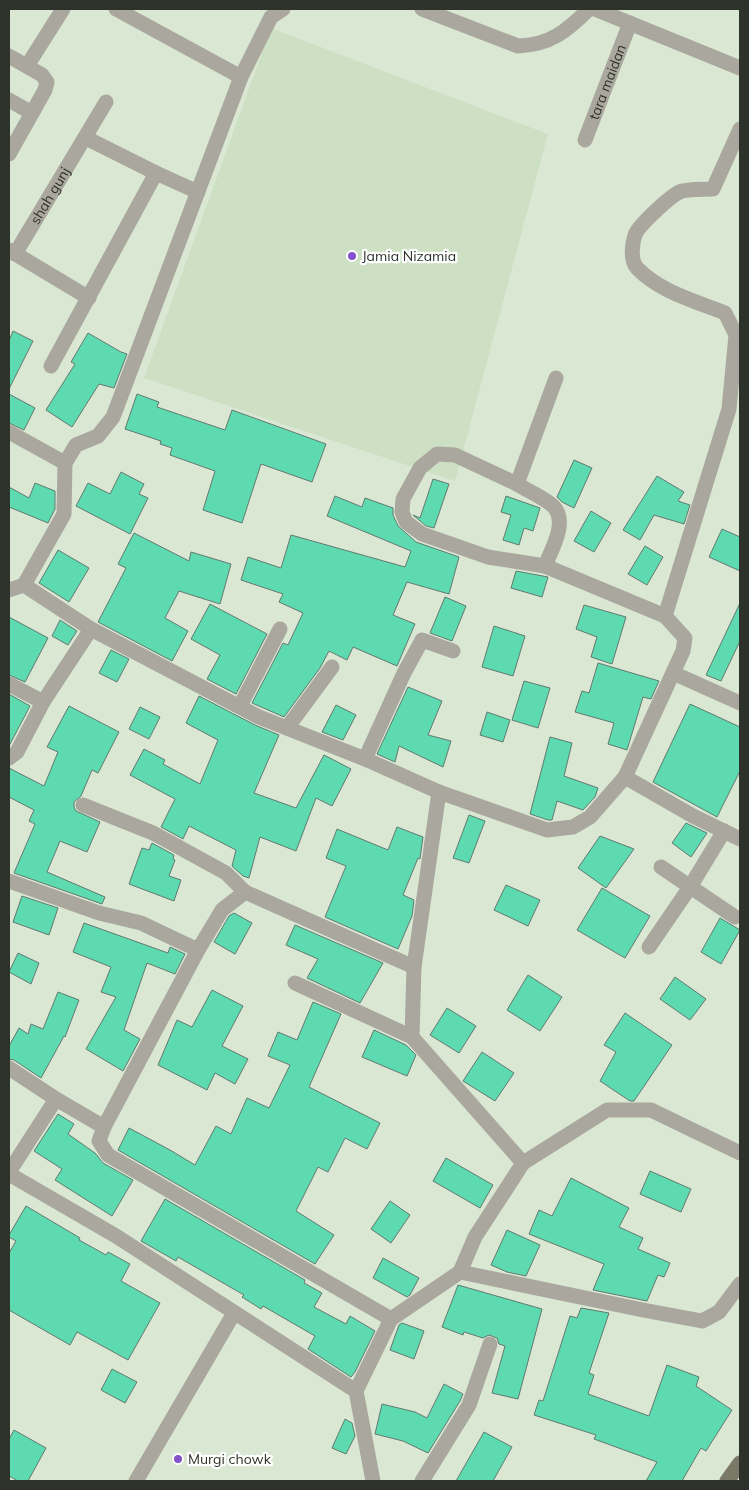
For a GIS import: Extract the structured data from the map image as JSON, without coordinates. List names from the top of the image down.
{
  "streets": {
    "street": ["tara maidan", "shah gunj"]
  },
  "places": ["Jamia Nizamia", "Murgi chowk"]
}
